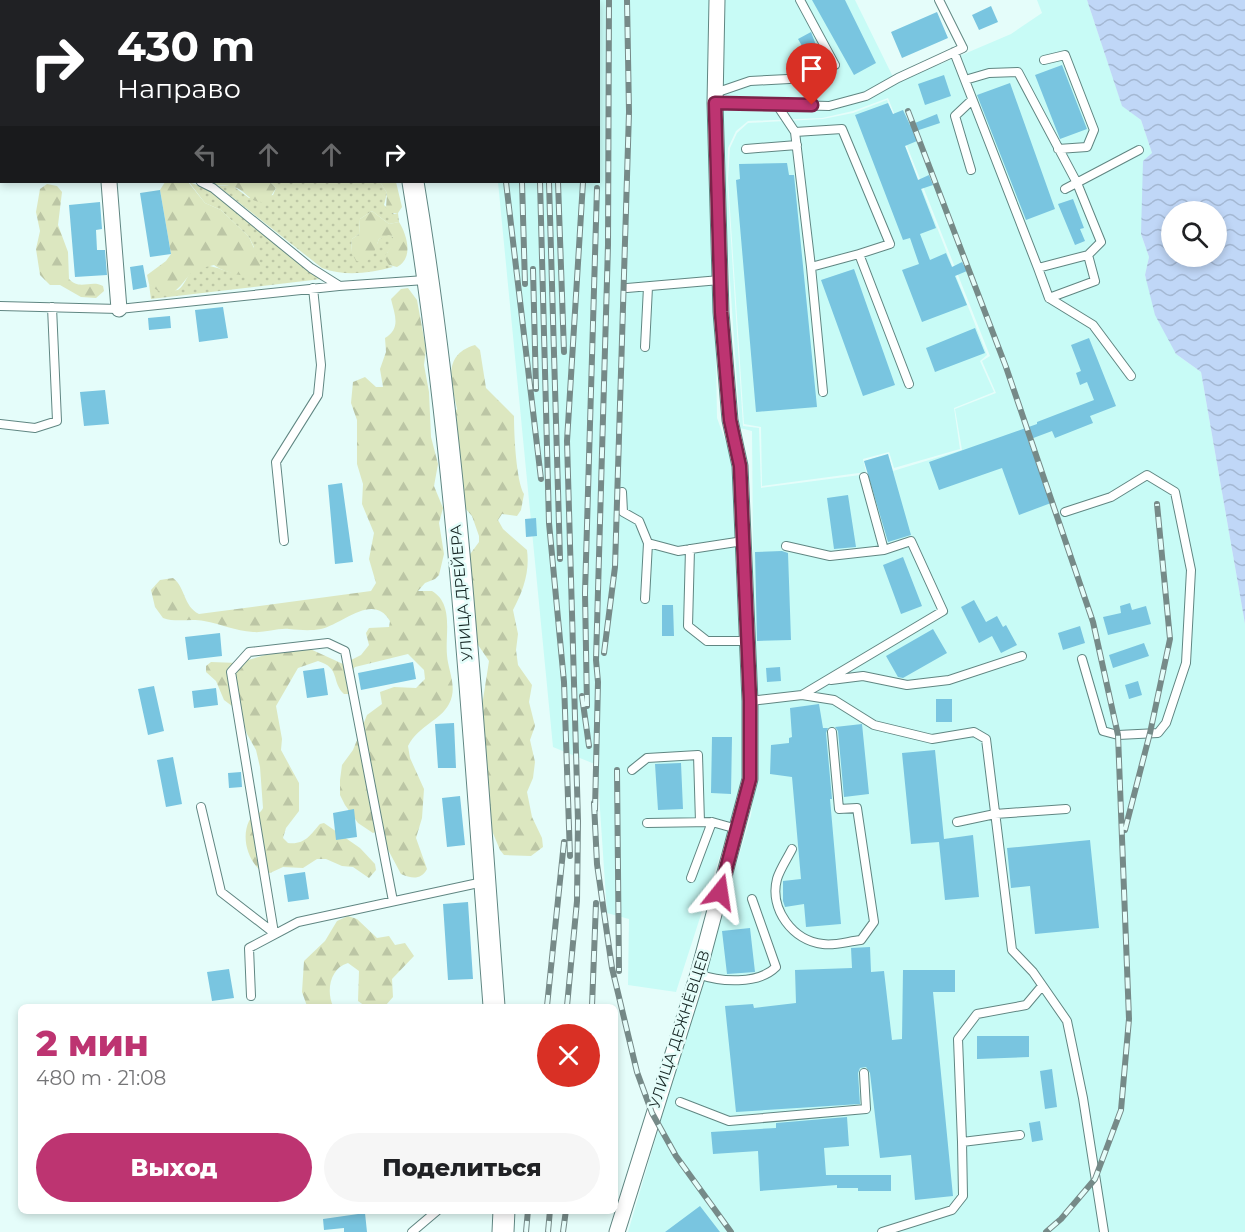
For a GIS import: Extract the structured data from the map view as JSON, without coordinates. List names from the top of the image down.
{
  "streets": {
    "main road": ["УЛИЦА ДРЕЙЕРА"],
    "street": ["УЛИЦА ДЕЖНЁВЦЕВ"]
  },
  "page": {
    "turn": ["430 m", "Направо"],
    "heading": ["2 мин", "480 m · 21:08"],
    "buttons": ["Выход", "Поделиться"]
  }
}
